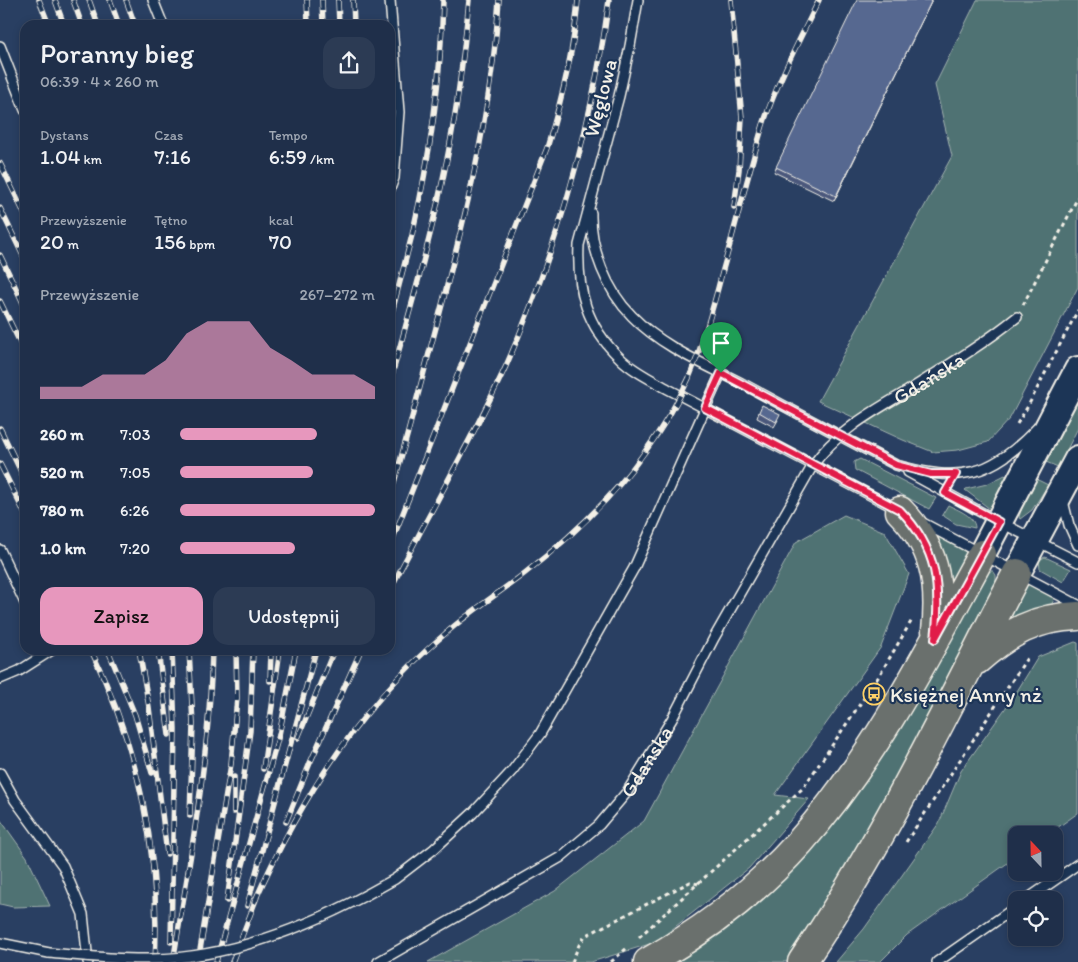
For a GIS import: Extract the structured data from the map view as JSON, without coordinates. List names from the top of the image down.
{
  "streets": {
    "lane": ["Węglowa", "Gdańska"]
  },
  "crossings": [
    ["Węglowa", "Gdańska"]
  ],
  "places": {
    "bus stop": ["Księżnej Anny nż"]
  },
  "north": "top",
  "page": {
    "heading": ["Poranny bieg", "06:39 · 4 × 260 m"],
    "stats": [
      ["Dystans", "1.04 km"],
      ["Czas", "7:16"],
      ["Tempo", "6:59 /km"],
      ["Przewyższenie", "20 m"],
      ["Tętno", "156 bpm"],
      ["kcal", "70"]
    ],
    "chart": ["Przewyższenie", "267–272 m"],
    "list": [
      {
        "name": "260 m",
        "note": "7:03"
      },
      {
        "name": "520 m",
        "note": "7:05"
      },
      {
        "name": "780 m",
        "note": "6:26"
      },
      {
        "name": "1.0 km",
        "note": "7:20"
      }
    ],
    "buttons": ["Zapisz", "Udostępnij"]
  }
}
